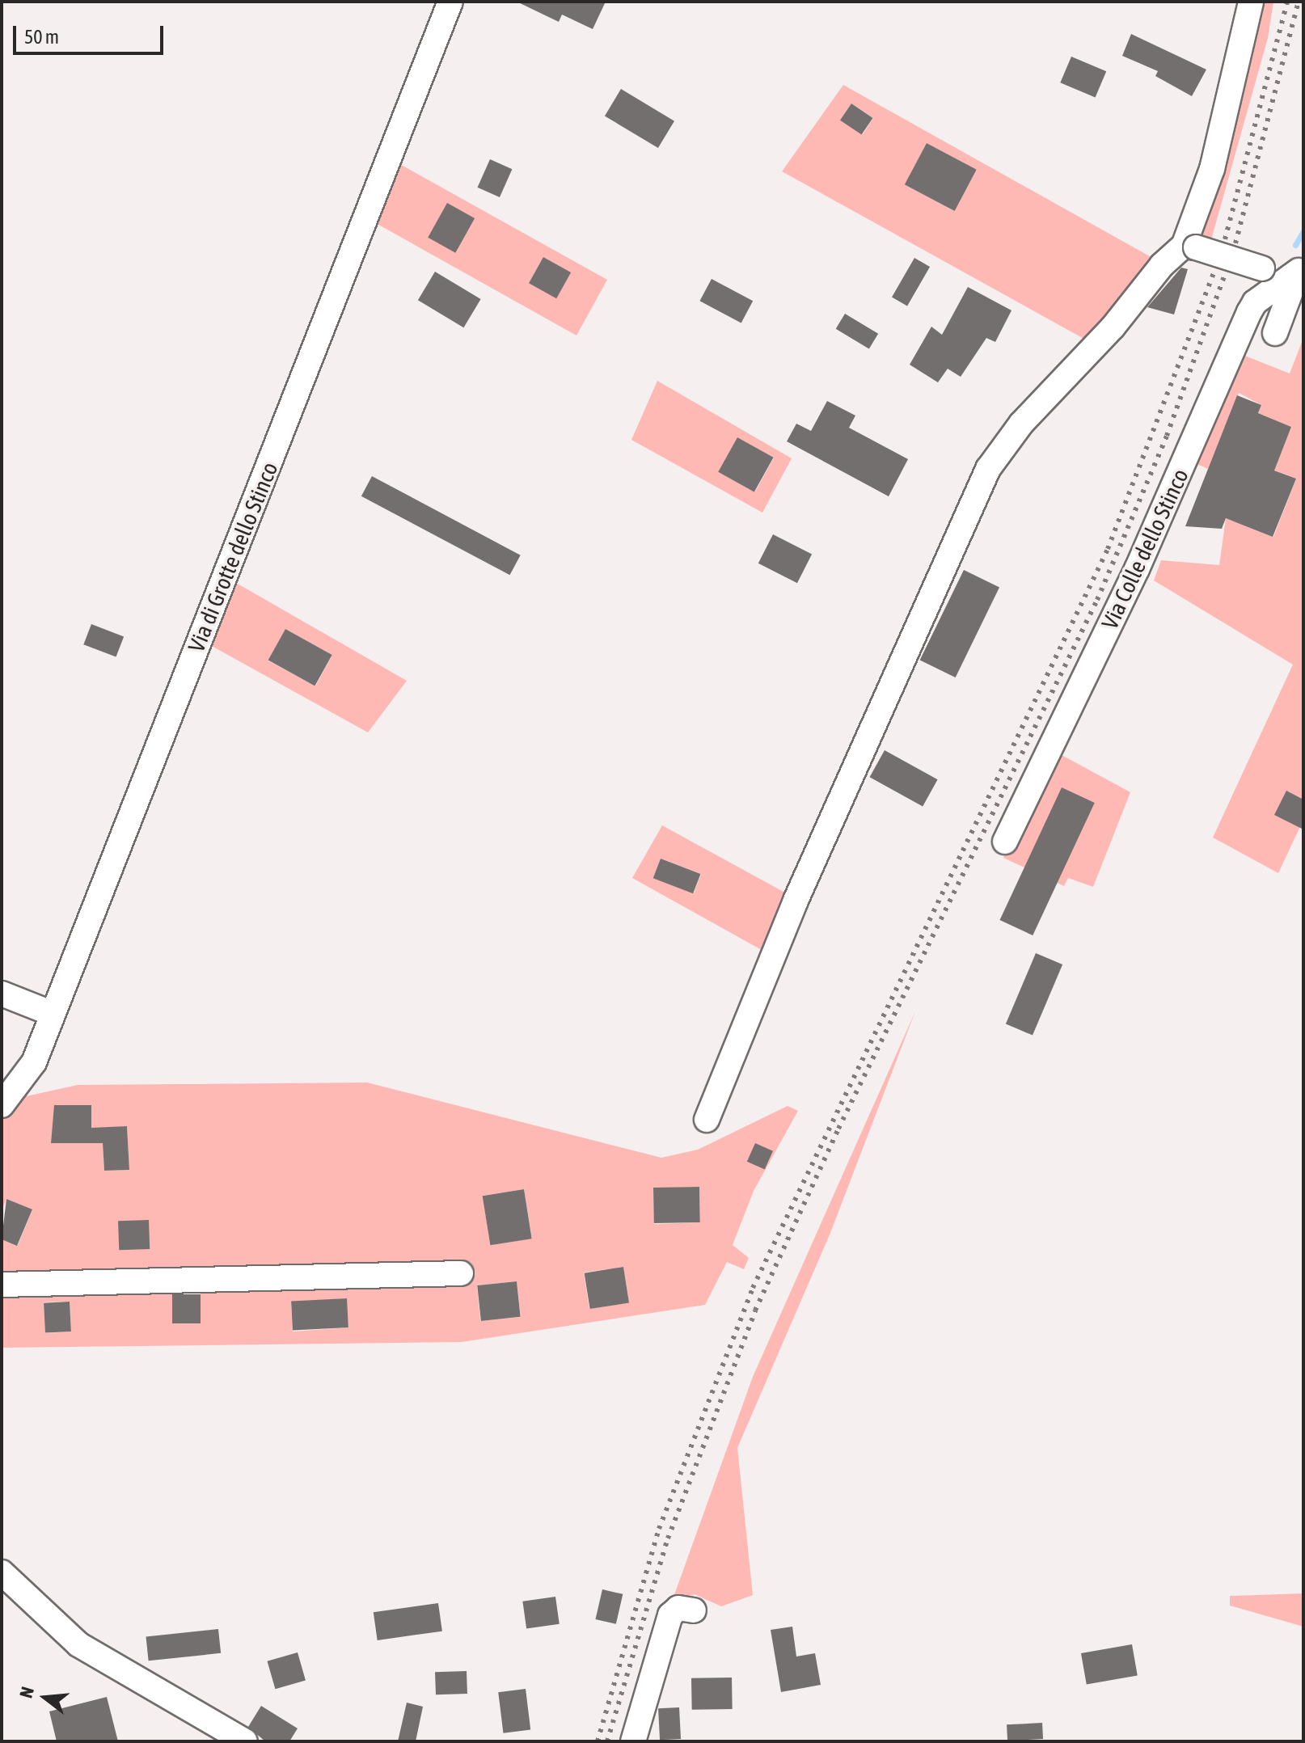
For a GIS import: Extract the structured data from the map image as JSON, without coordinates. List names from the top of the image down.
{
  "streets": {
    "street": ["Via Colle dello Stinco", "Via di Grotte dello Stinco"]
  },
  "scale_bar": "50 m",
  "north": "left"
}
